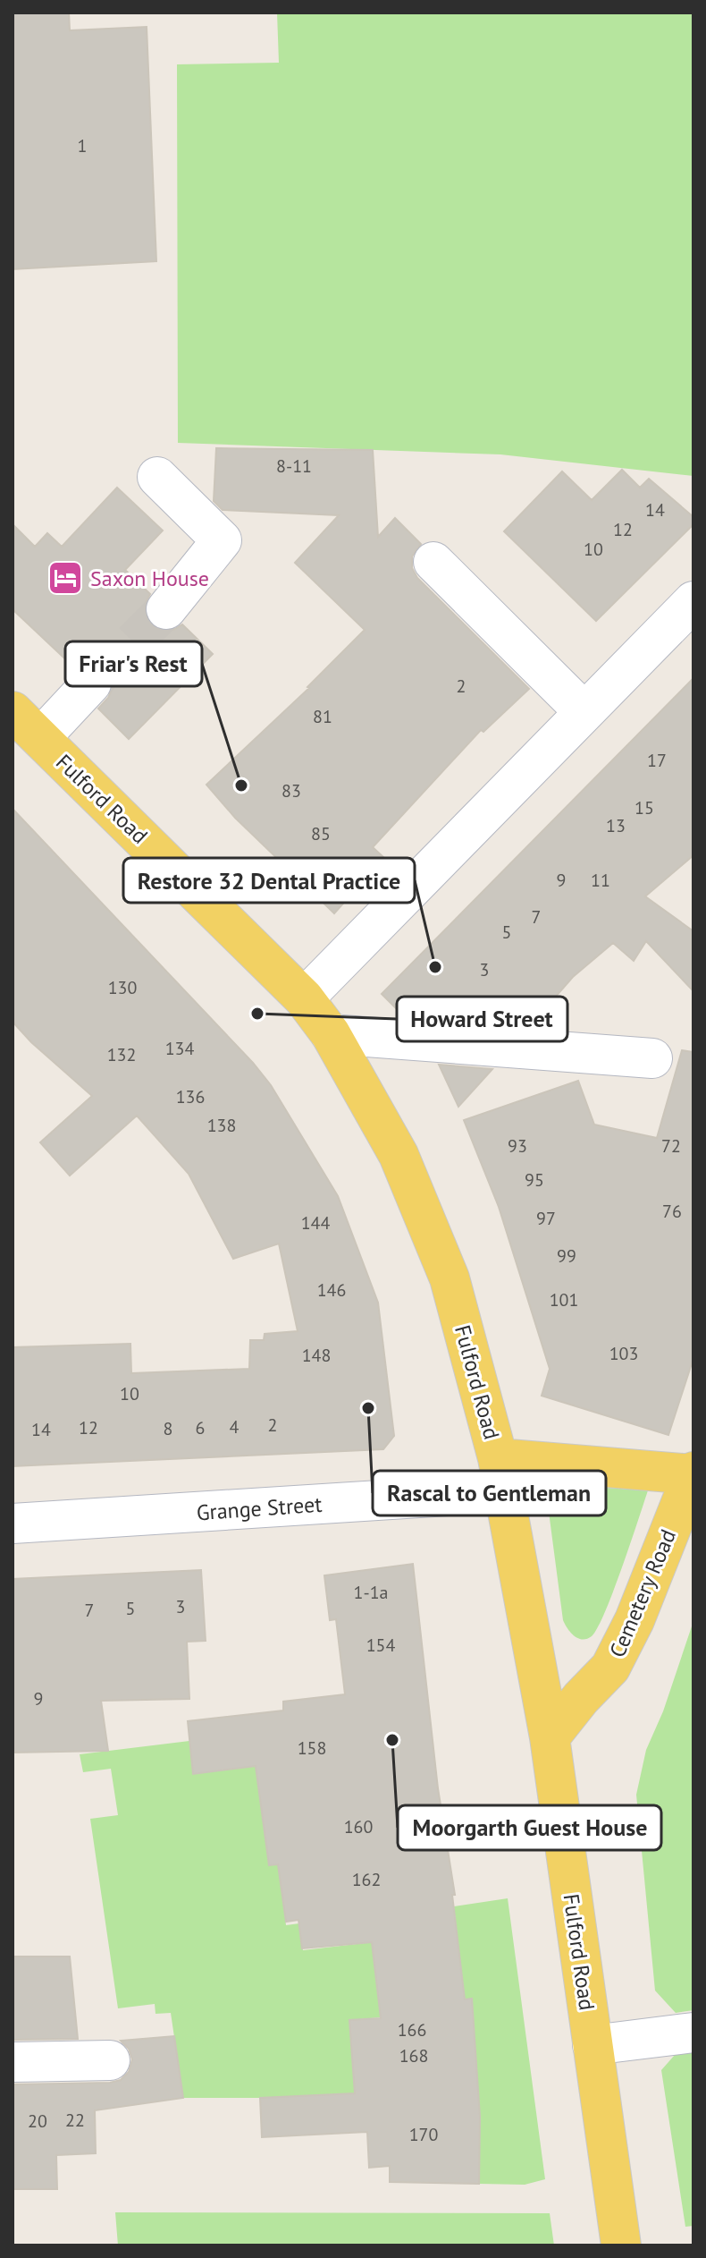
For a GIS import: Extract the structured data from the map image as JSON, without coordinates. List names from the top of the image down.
{
  "streets": {
    "main road": ["Fulford Road", "Cemetery Road"],
    "street": ["Grange Street"]
  },
  "crossings": [
    ["Fulford Road", "Grange Street"],
    ["Fulford Road", "Cemetery Road"]
  ],
  "places": {
    "hotel": ["Saxon House"],
    "other": [
      "Friar's Rest",
      "Restore 32 Dental Practice",
      "Howard Street",
      "Rascal to Gentleman",
      "Moorgarth Guest House"
    ]
  },
  "house_numbers": [
    "1",
    "8-11",
    "14",
    "12",
    "10",
    "2",
    "81",
    "17",
    "83",
    "15",
    "13",
    "85",
    "9",
    "11",
    "7",
    "5",
    "3",
    "130",
    "134",
    "132",
    "136",
    "138",
    "93",
    "72",
    "95",
    "76",
    "97",
    "144",
    "99",
    "146",
    "101",
    "103",
    "148",
    "10",
    "2",
    "4",
    "12",
    "6",
    "8",
    "14",
    "1-1a",
    "3",
    "5",
    "7",
    "154",
    "9",
    "158",
    "160",
    "162",
    "166",
    "168",
    "22",
    "20",
    "170"
  ]
}
